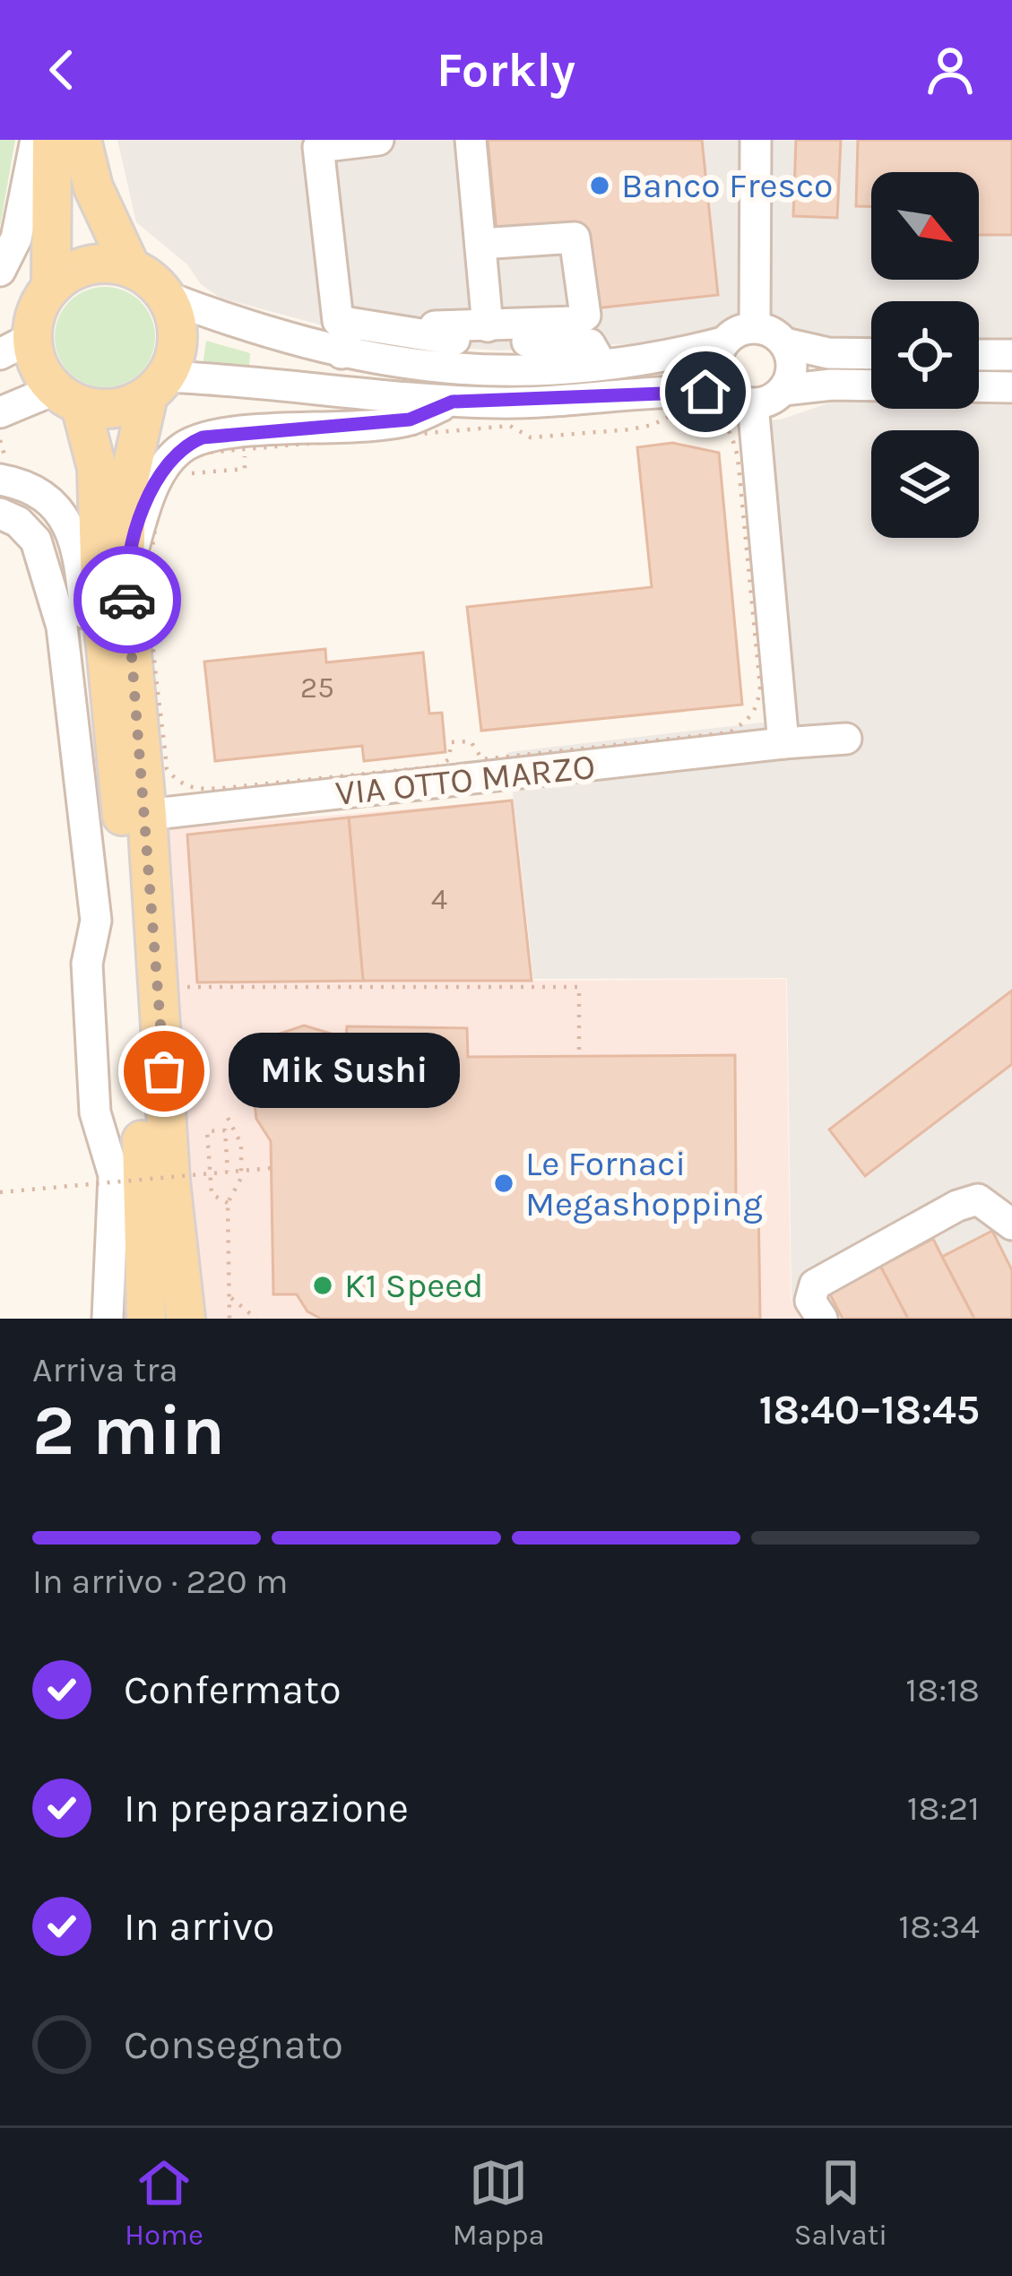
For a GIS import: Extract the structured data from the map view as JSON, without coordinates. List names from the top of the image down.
{
  "streets": {
    "street": ["VIA OTTO MARZO"]
  },
  "places": [
    "Banco Fresco",
    "Mik Sushi",
    "Le Fornaci Megashopping",
    "K1 Speed"
  ],
  "house_numbers": ["25", "4"],
  "north": "bottom right",
  "page": {
    "header": "Forkly",
    "bubble": "Mik Sushi",
    "heading": ["2 min", "Arriva tra", "18:40–18:45"],
    "bar": "In arrivo · 220 m",
    "list": [
      ["Confermato", "18:18"],
      ["In preparazione", "18:21"],
      ["In arrivo", "18:34"],
      "Consegnato"
    ],
    "tabs": ["Home", "Mappa", "Salvati"]
  }
}
